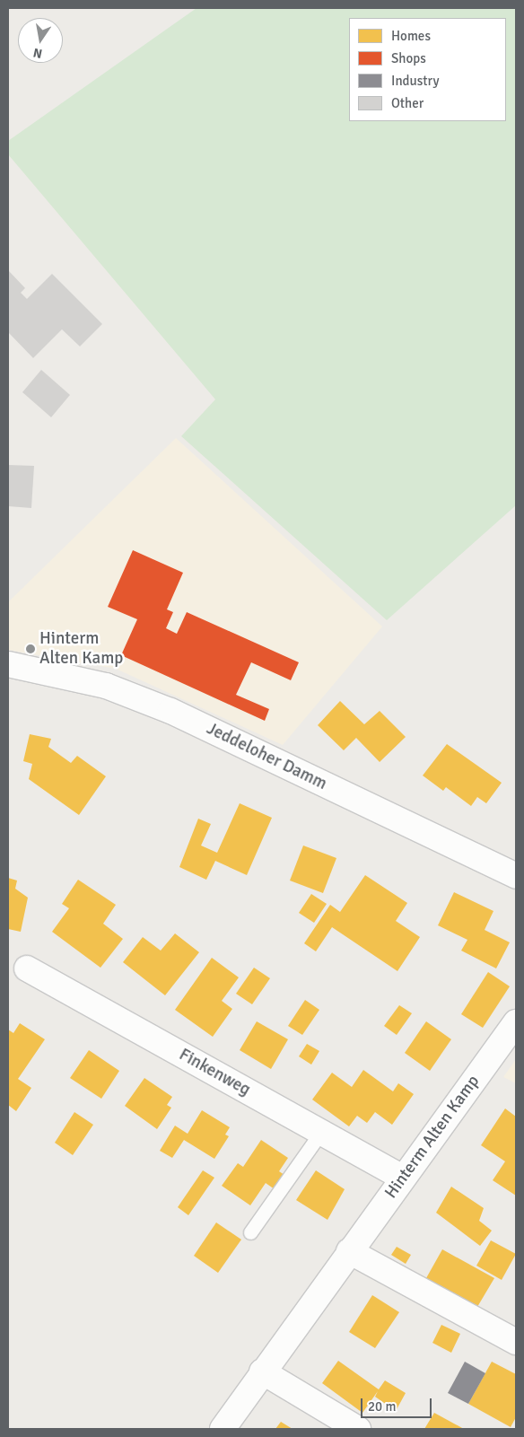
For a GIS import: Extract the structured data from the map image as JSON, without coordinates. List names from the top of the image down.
{
  "streets": {
    "street": ["Jeddeloher Damm", "Finkenweg", "Hinterm Alten Kamp"]
  },
  "crossings": [
    ["Finkenweg", "Hinterm Alten Kamp"]
  ],
  "places": ["Hinterm Alten Kamp"],
  "legend": [
    "Homes",
    "Shops",
    "Industry",
    "Other"
  ],
  "scale_bar": "20 m",
  "north": "bottom"
}
